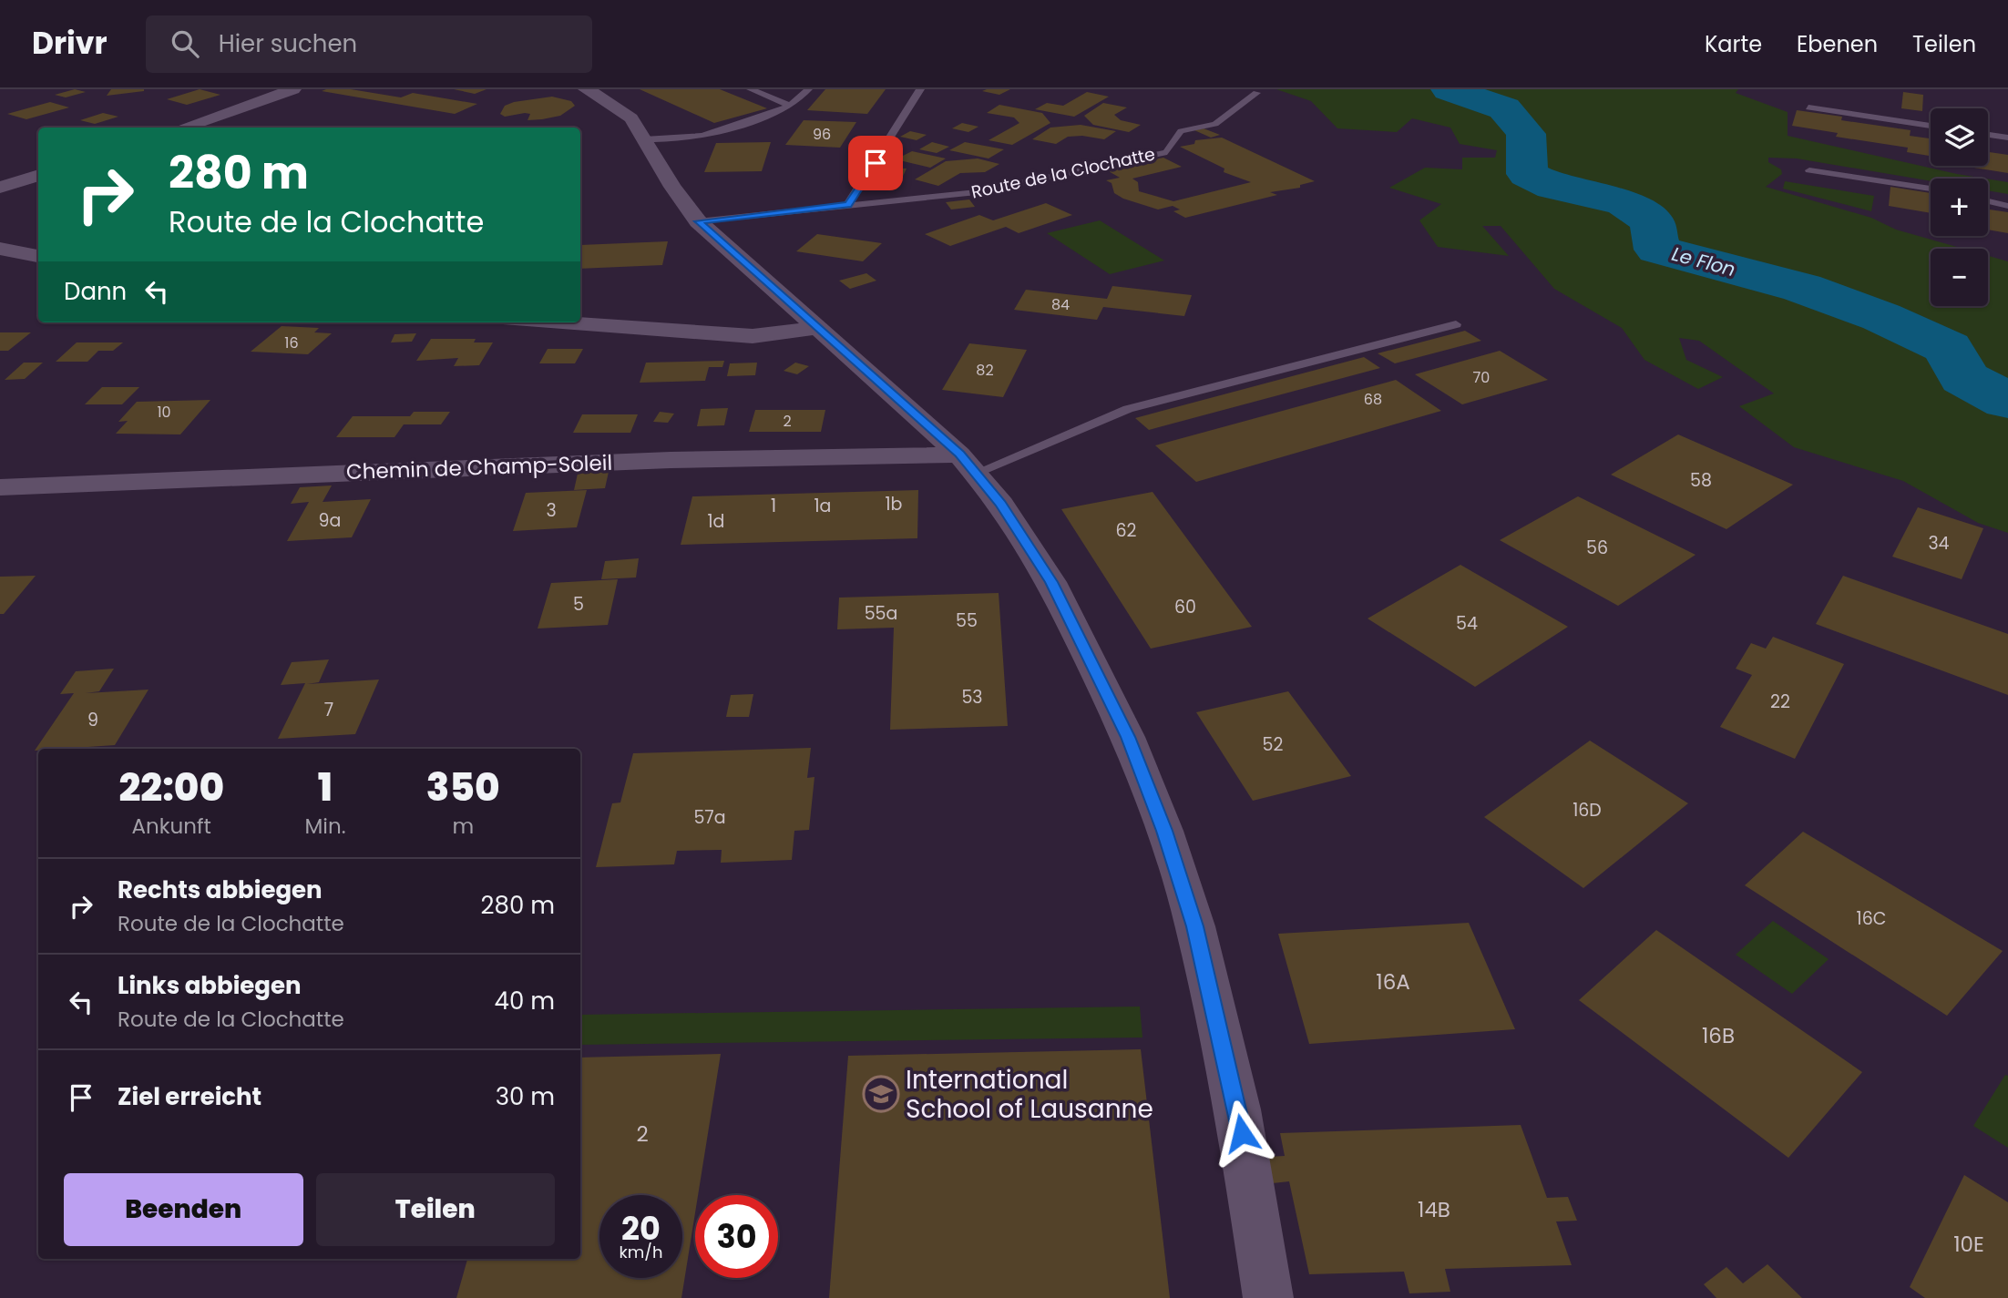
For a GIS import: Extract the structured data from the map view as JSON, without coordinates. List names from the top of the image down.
{
  "streets": {
    "street": ["Chemin de Champ-Soleil"],
    "lane": ["Route de la Clochatte"]
  },
  "water": ["Le Flon"],
  "places": {
    "school or university": ["International School of Lausanne"]
  },
  "house_numbers": [
    "96",
    "84",
    "16",
    "82",
    "70",
    "68",
    "10",
    "2",
    "58",
    "1b",
    "1",
    "1a",
    "3",
    "9a",
    "1d",
    "62",
    "34",
    "56",
    "5",
    "60",
    "55a",
    "55",
    "54",
    "53",
    "22",
    "7",
    "9",
    "52",
    "16D",
    "57a",
    "16C",
    "16A",
    "16B",
    "2",
    "14B",
    "10E"
  ],
  "page": {
    "header": "Drivr",
    "search": "Hier suchen",
    "nav": ["Karte", "Ebenen", "Teilen"],
    "map_buttons": ["+", "−"],
    "turn": ["280 m", "Route de la Clochatte"],
    "then": "Dann",
    "eta": [
      "22:00",
      "Ankunft",
      "1",
      "Min.",
      "350",
      "m"
    ],
    "list": [
      {
        "name": "Rechts abbiegen",
        "note": "Route de la Clochatte",
        "value": "280 m"
      },
      {
        "name": "Links abbiegen",
        "note": "Route de la Clochatte",
        "value": "40 m"
      },
      {
        "name": "Ziel erreicht",
        "value": "30 m"
      }
    ],
    "buttons": ["Beenden", "Teilen"],
    "speed": "20 km/h",
    "limit": "30"
  }
}
